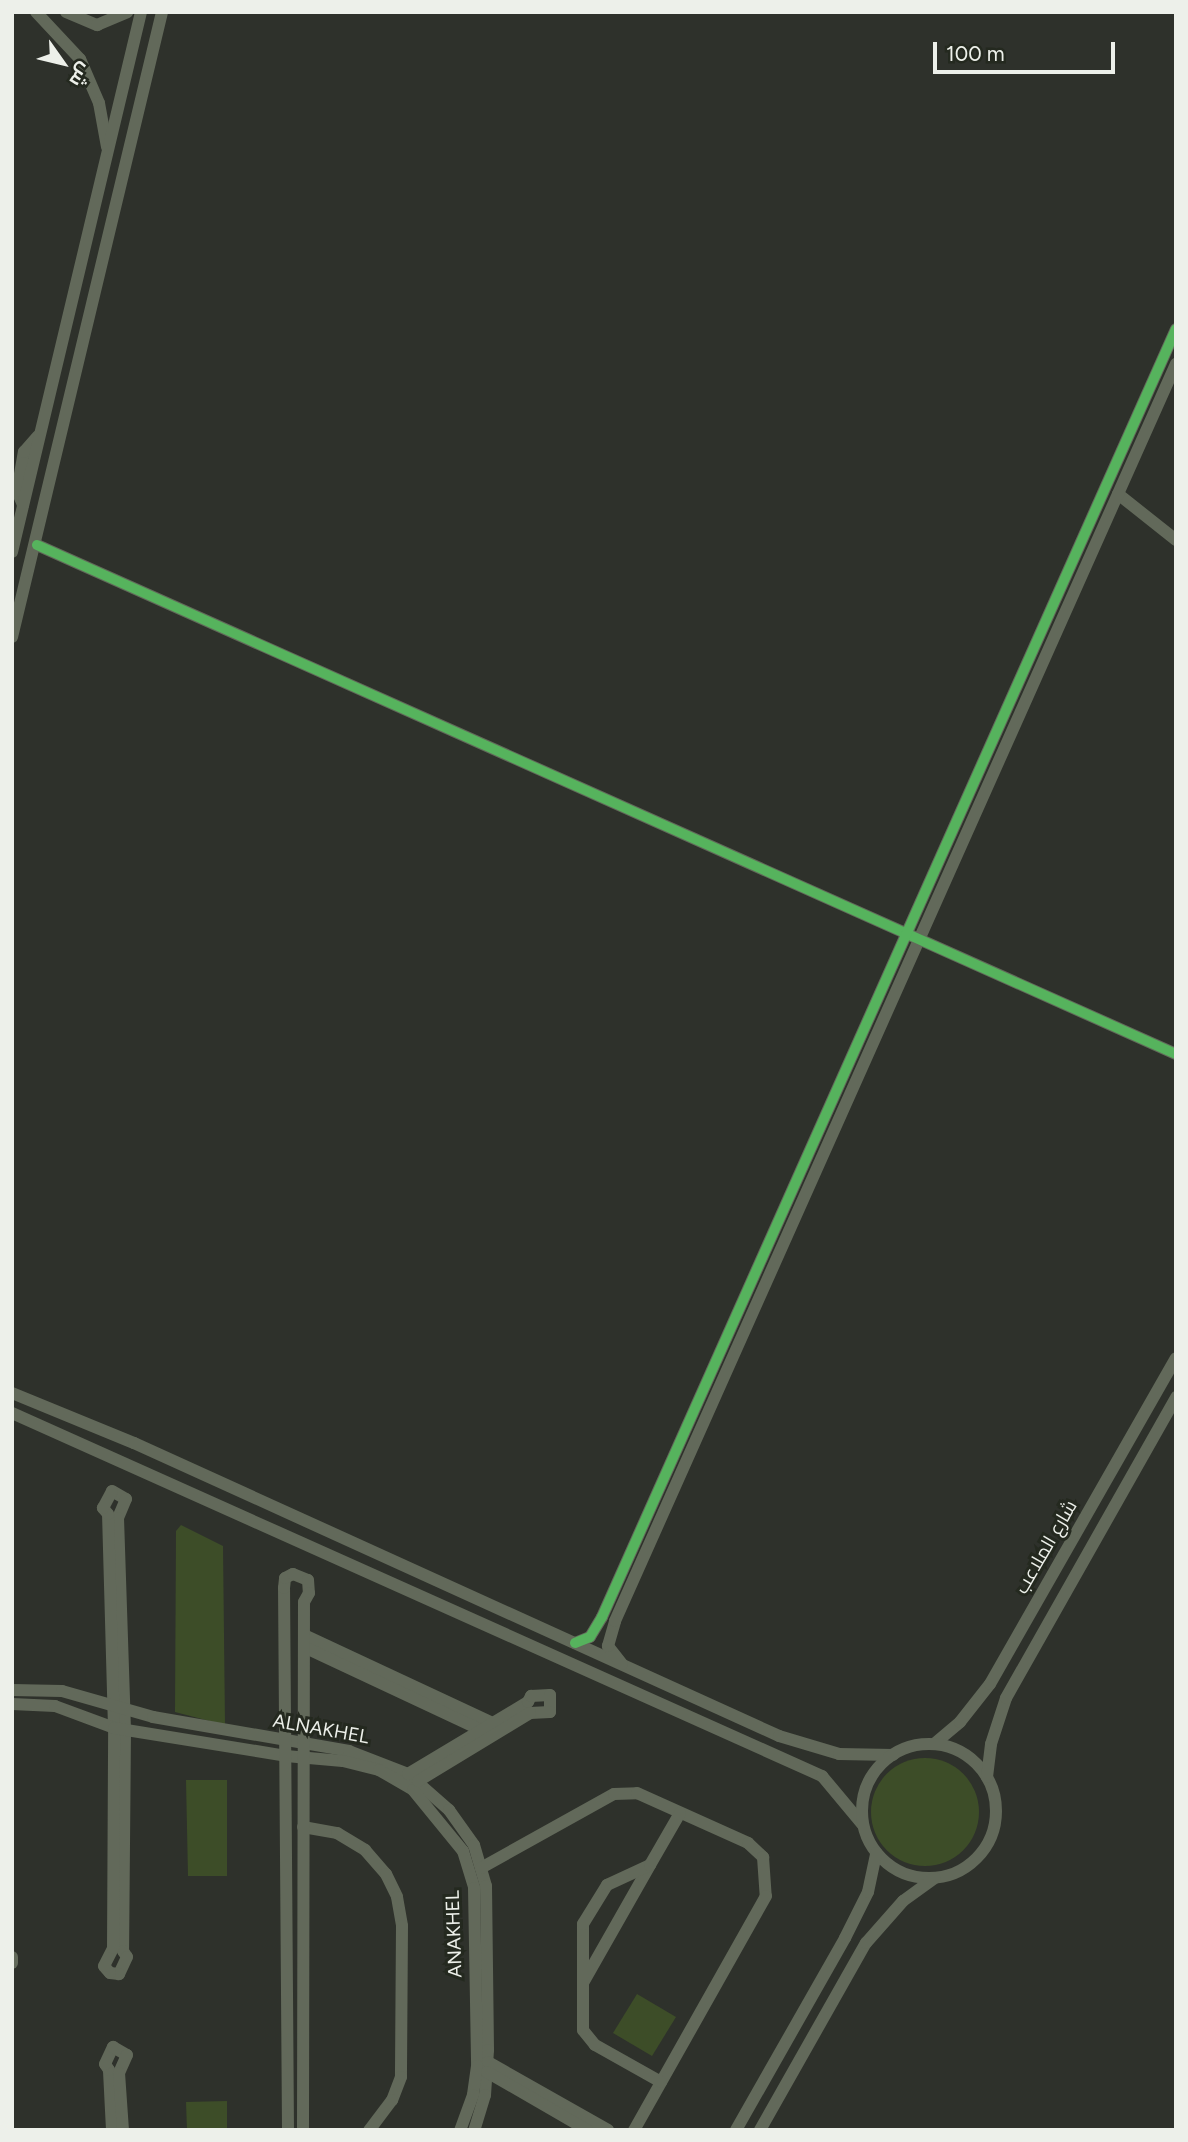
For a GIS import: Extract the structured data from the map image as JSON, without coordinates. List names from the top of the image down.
{
  "streets": {
    "street": ["شارع الملاعب", "ALNAKHEL", "ANAKHEL"]
  },
  "crossings": [
    ["ALNAKHEL", "ANAKHEL"]
  ],
  "scale_bar": "100 m",
  "north": "bottom right"
}
